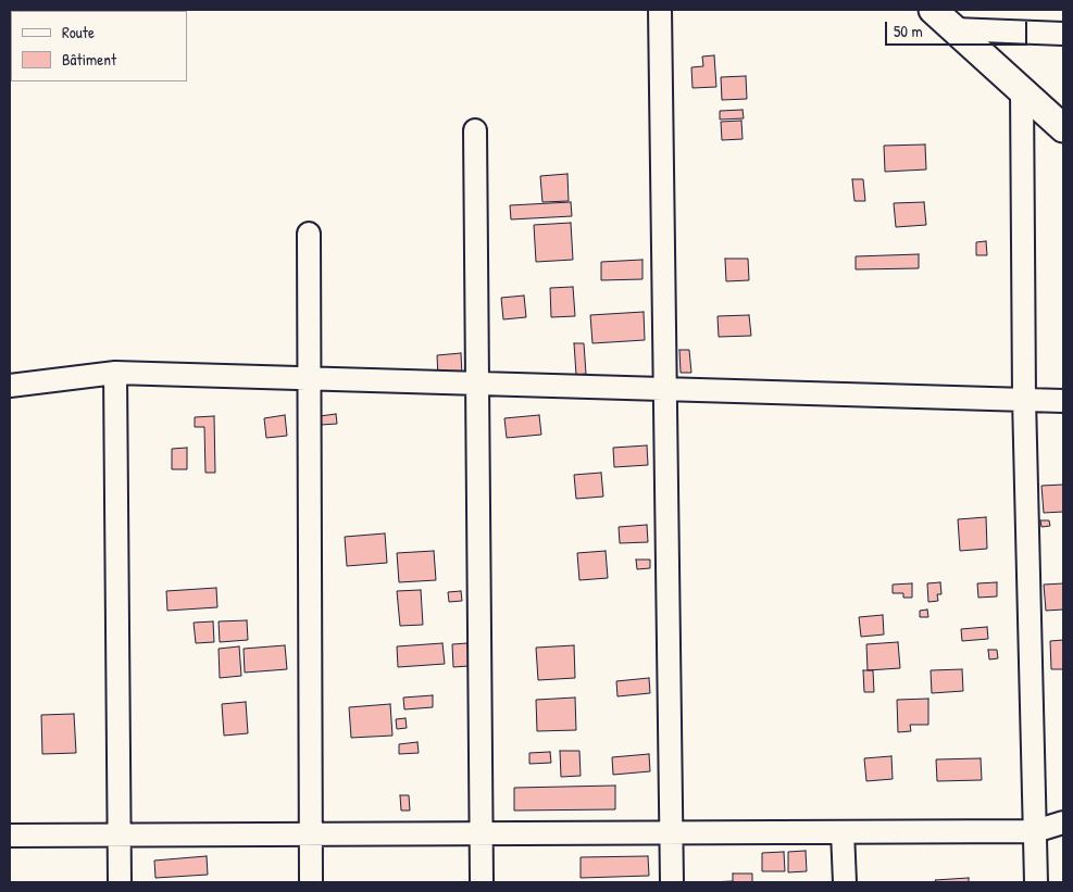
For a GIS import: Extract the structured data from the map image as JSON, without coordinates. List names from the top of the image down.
{
  "legend": ["Route", "Bâtiment"],
  "scale_bar": "50 m"
}
